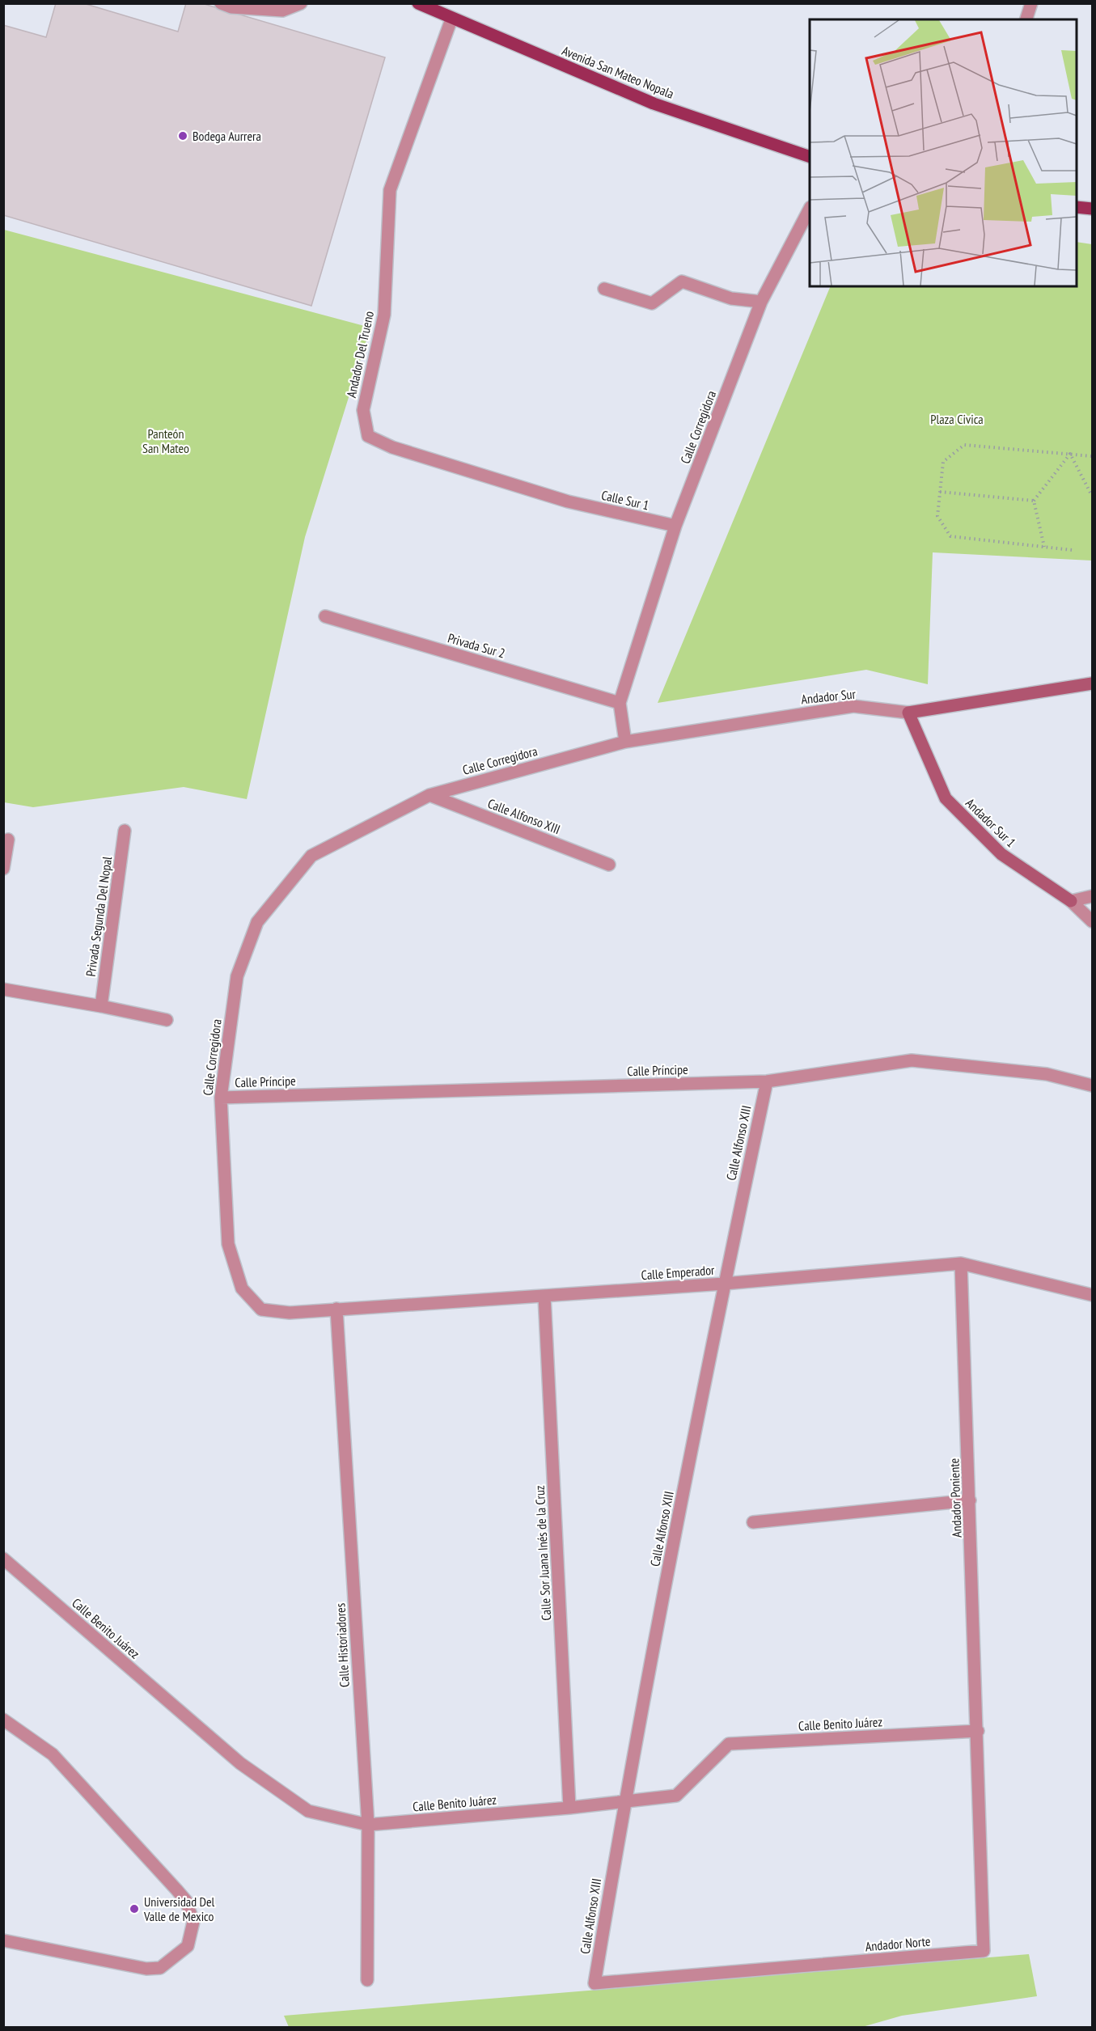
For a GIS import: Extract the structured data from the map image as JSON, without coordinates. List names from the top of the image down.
{
  "streets": {
    "main road": ["Avenida San Mateo Nopala"],
    "street": [
      "Andador Del Trueno",
      "Calle Corregidora",
      "Calle Sur 1",
      "Privada Sur 2",
      "Andador Sur",
      "Calle Alfonso XIII",
      "Andador Sur 1",
      "Privada Segunda Del Nopal",
      "Calle Príncipe",
      "Calle Emperador",
      "Andador Poniente",
      "Calle Sor Juana Inés de la Cruz",
      "Calle Benito Juárez",
      "Calle Historiadores",
      "Andador Norte"
    ]
  },
  "crossings": [
    ["Avenida San Mateo Nopala", "Andador Del Trueno"],
    ["Andador Del Trueno", "Calle Sur 1"],
    ["Calle Corregidora", "Calle Sur 1"],
    ["Calle Corregidora", "Privada Sur 2"],
    ["Calle Corregidora", "Andador Sur"],
    ["Calle Corregidora", "Calle Alfonso XIII"],
    ["Calle Corregidora", "Calle Príncipe"],
    ["Calle Corregidora", "Calle Emperador"],
    ["Andador Sur", "Andador Sur 1"],
    ["Calle Alfonso XIII", "Calle Príncipe"],
    ["Calle Alfonso XIII", "Calle Emperador"],
    ["Calle Alfonso XIII", "Calle Benito Juárez"],
    ["Calle Alfonso XIII", "Andador Norte"],
    ["Calle Emperador", "Andador Poniente"],
    ["Calle Emperador", "Calle Sor Juana Inés de la Cruz"],
    ["Calle Emperador", "Calle Historiadores"],
    ["Andador Poniente", "Calle Benito Juárez"],
    ["Andador Poniente", "Andador Norte"],
    ["Calle Sor Juana Inés de la Cruz", "Calle Benito Juárez"],
    ["Calle Benito Juárez", "Calle Historiadores"],
    ["Calle Benito Juárez", "Andador Norte"]
  ],
  "parks": ["Plaza Civica", "Panteón San Mateo"],
  "places": ["Bodega Aurrera", "Universidad Del Valle de Mexico"]
}
